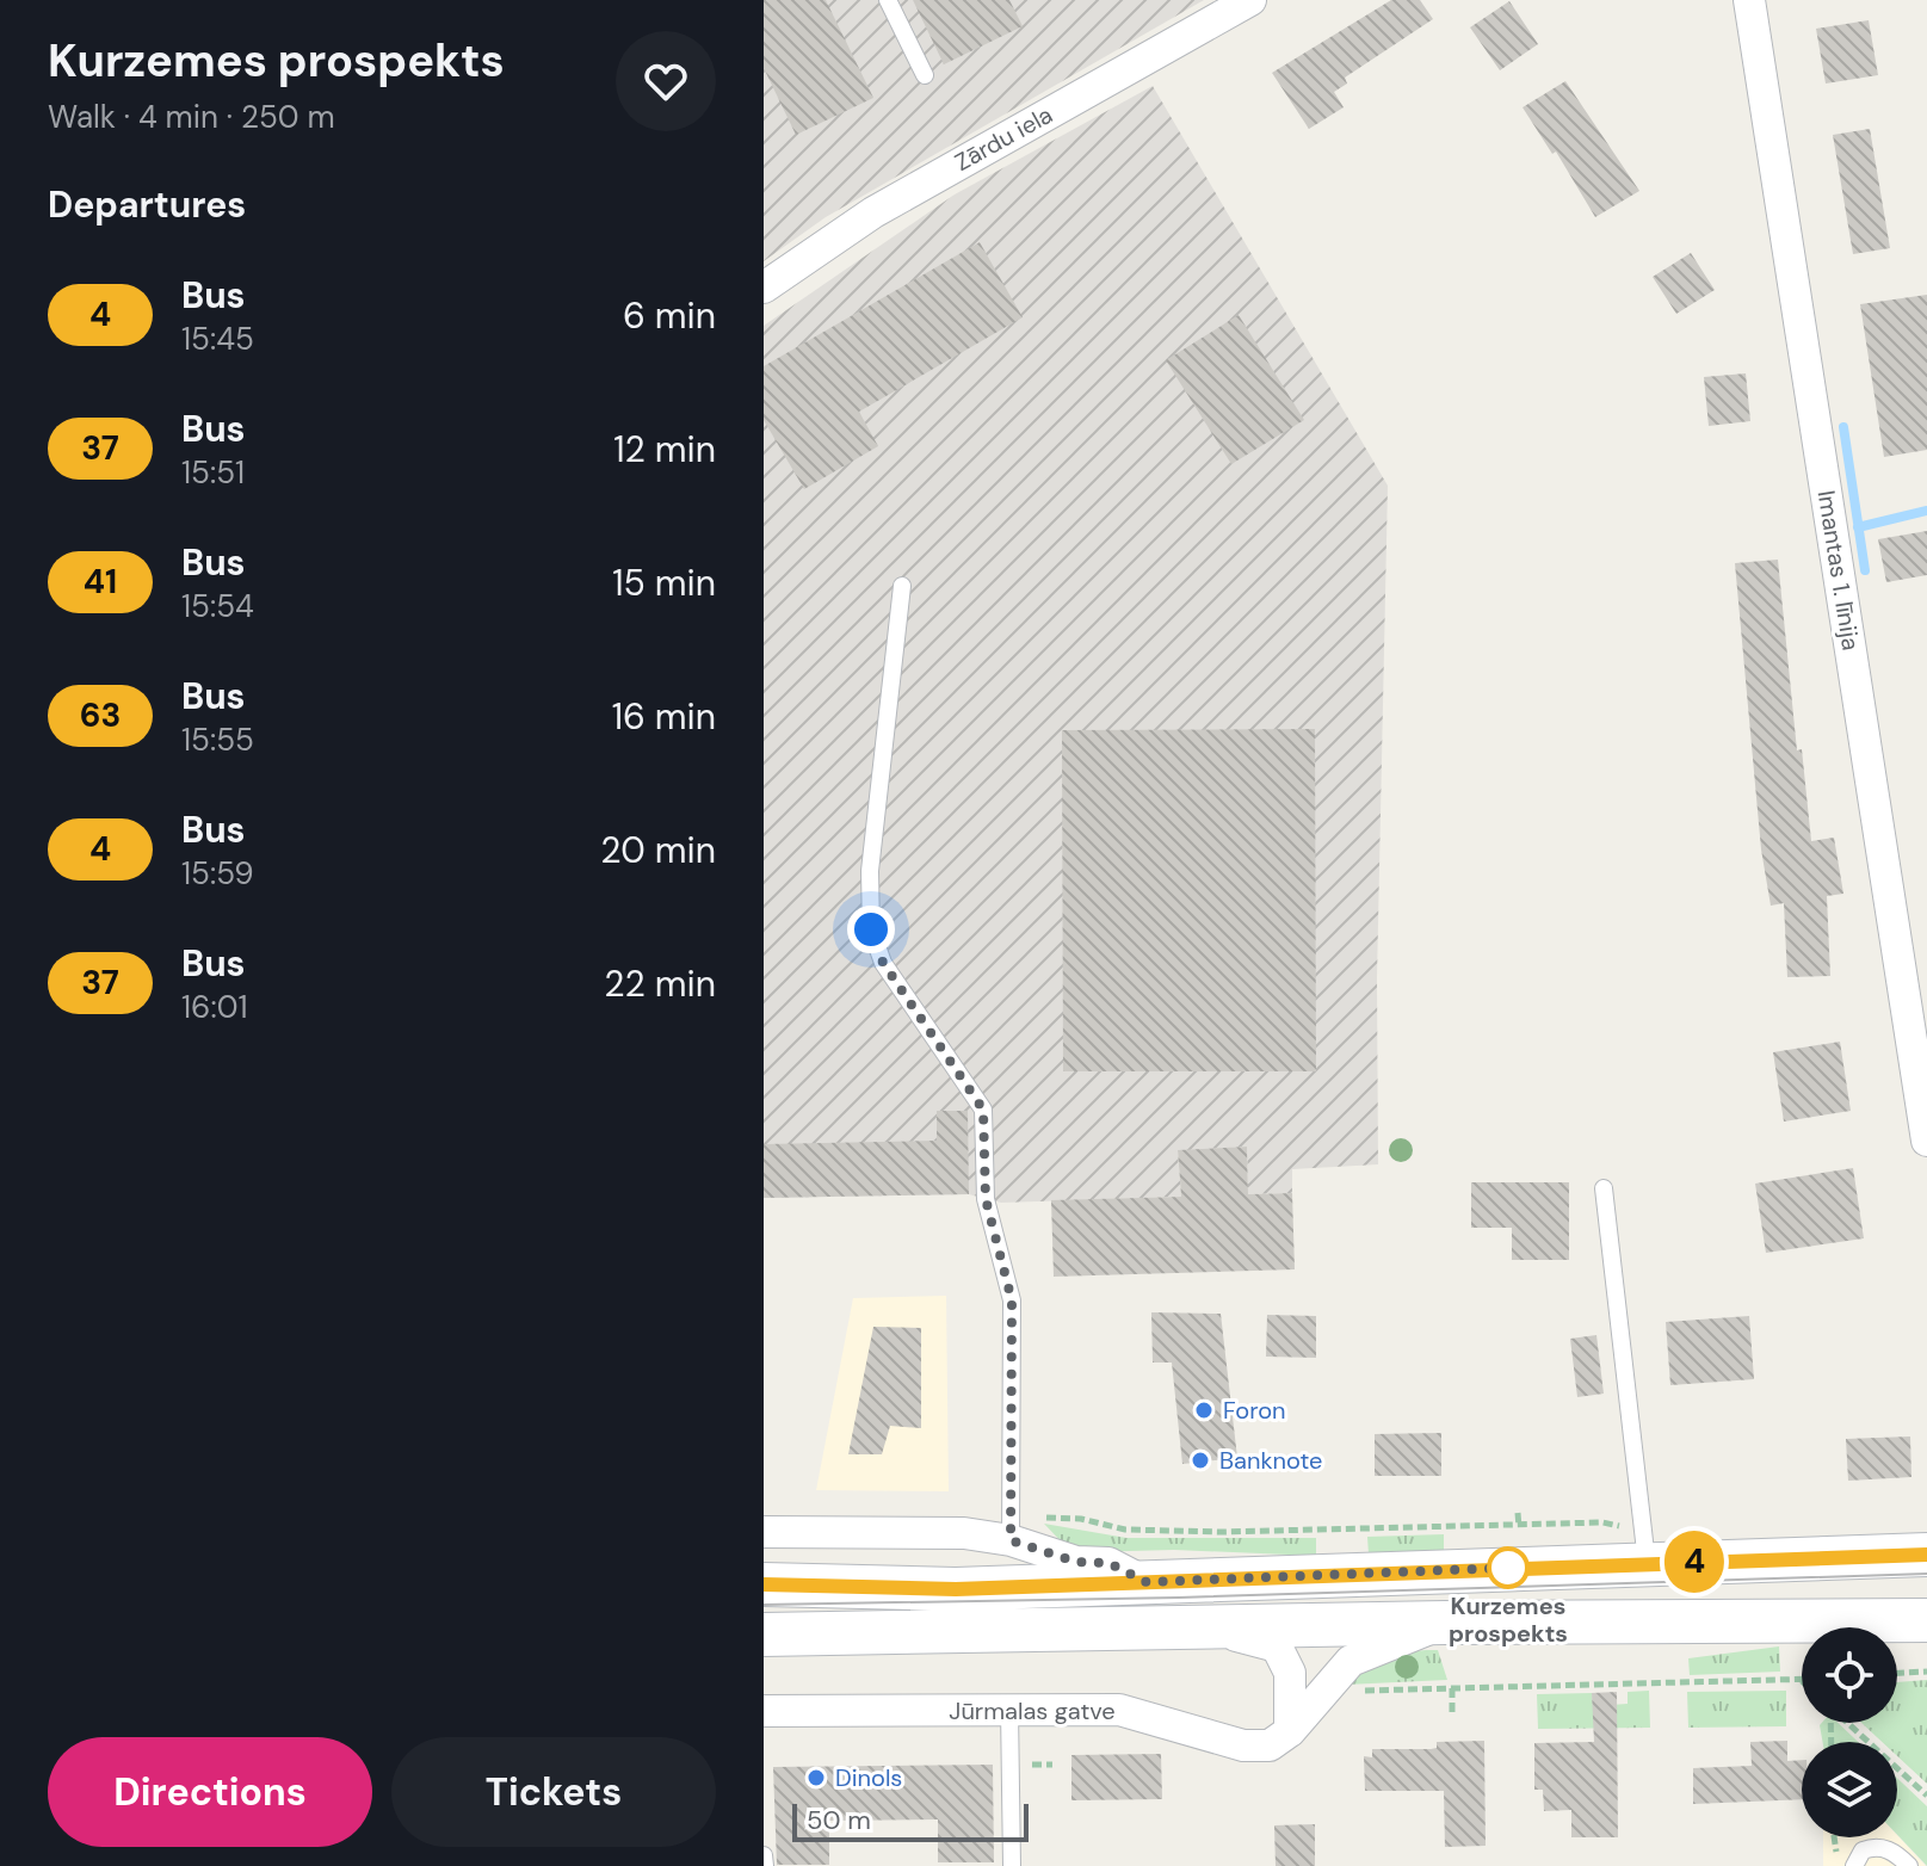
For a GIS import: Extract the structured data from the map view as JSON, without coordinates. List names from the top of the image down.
{
  "streets": {
    "street": ["Zārdu iela", "Imantas 1. līnija", "Jūrmalas gatve"]
  },
  "places": [
    "Foron",
    "Banknote",
    "Kurzemes prospekts",
    "Dinols"
  ],
  "lines": ["bus line 4"],
  "scale_bar": "50 m",
  "page": {
    "heading": [
      ["Kurzemes prospekts", "Walk · 4 min · 250 m"],
      "Departures"
    ],
    "on_map": "4",
    "list": [
      {
        "mark": "4",
        "name": "Bus",
        "note": "15:45",
        "value": "6 min"
      },
      {
        "mark": "37",
        "name": "Bus",
        "note": "15:51",
        "value": "12 min"
      },
      {
        "mark": "41",
        "name": "Bus",
        "note": "15:54",
        "value": "15 min"
      },
      {
        "mark": "63",
        "name": "Bus",
        "note": "15:55",
        "value": "16 min"
      },
      {
        "mark": "4",
        "name": "Bus",
        "note": "15:59",
        "value": "20 min"
      },
      {
        "mark": "37",
        "name": "Bus",
        "note": "16:01",
        "value": "22 min"
      }
    ],
    "buttons": ["Directions", "Tickets"],
    "scale": "50 m"
  }
}
